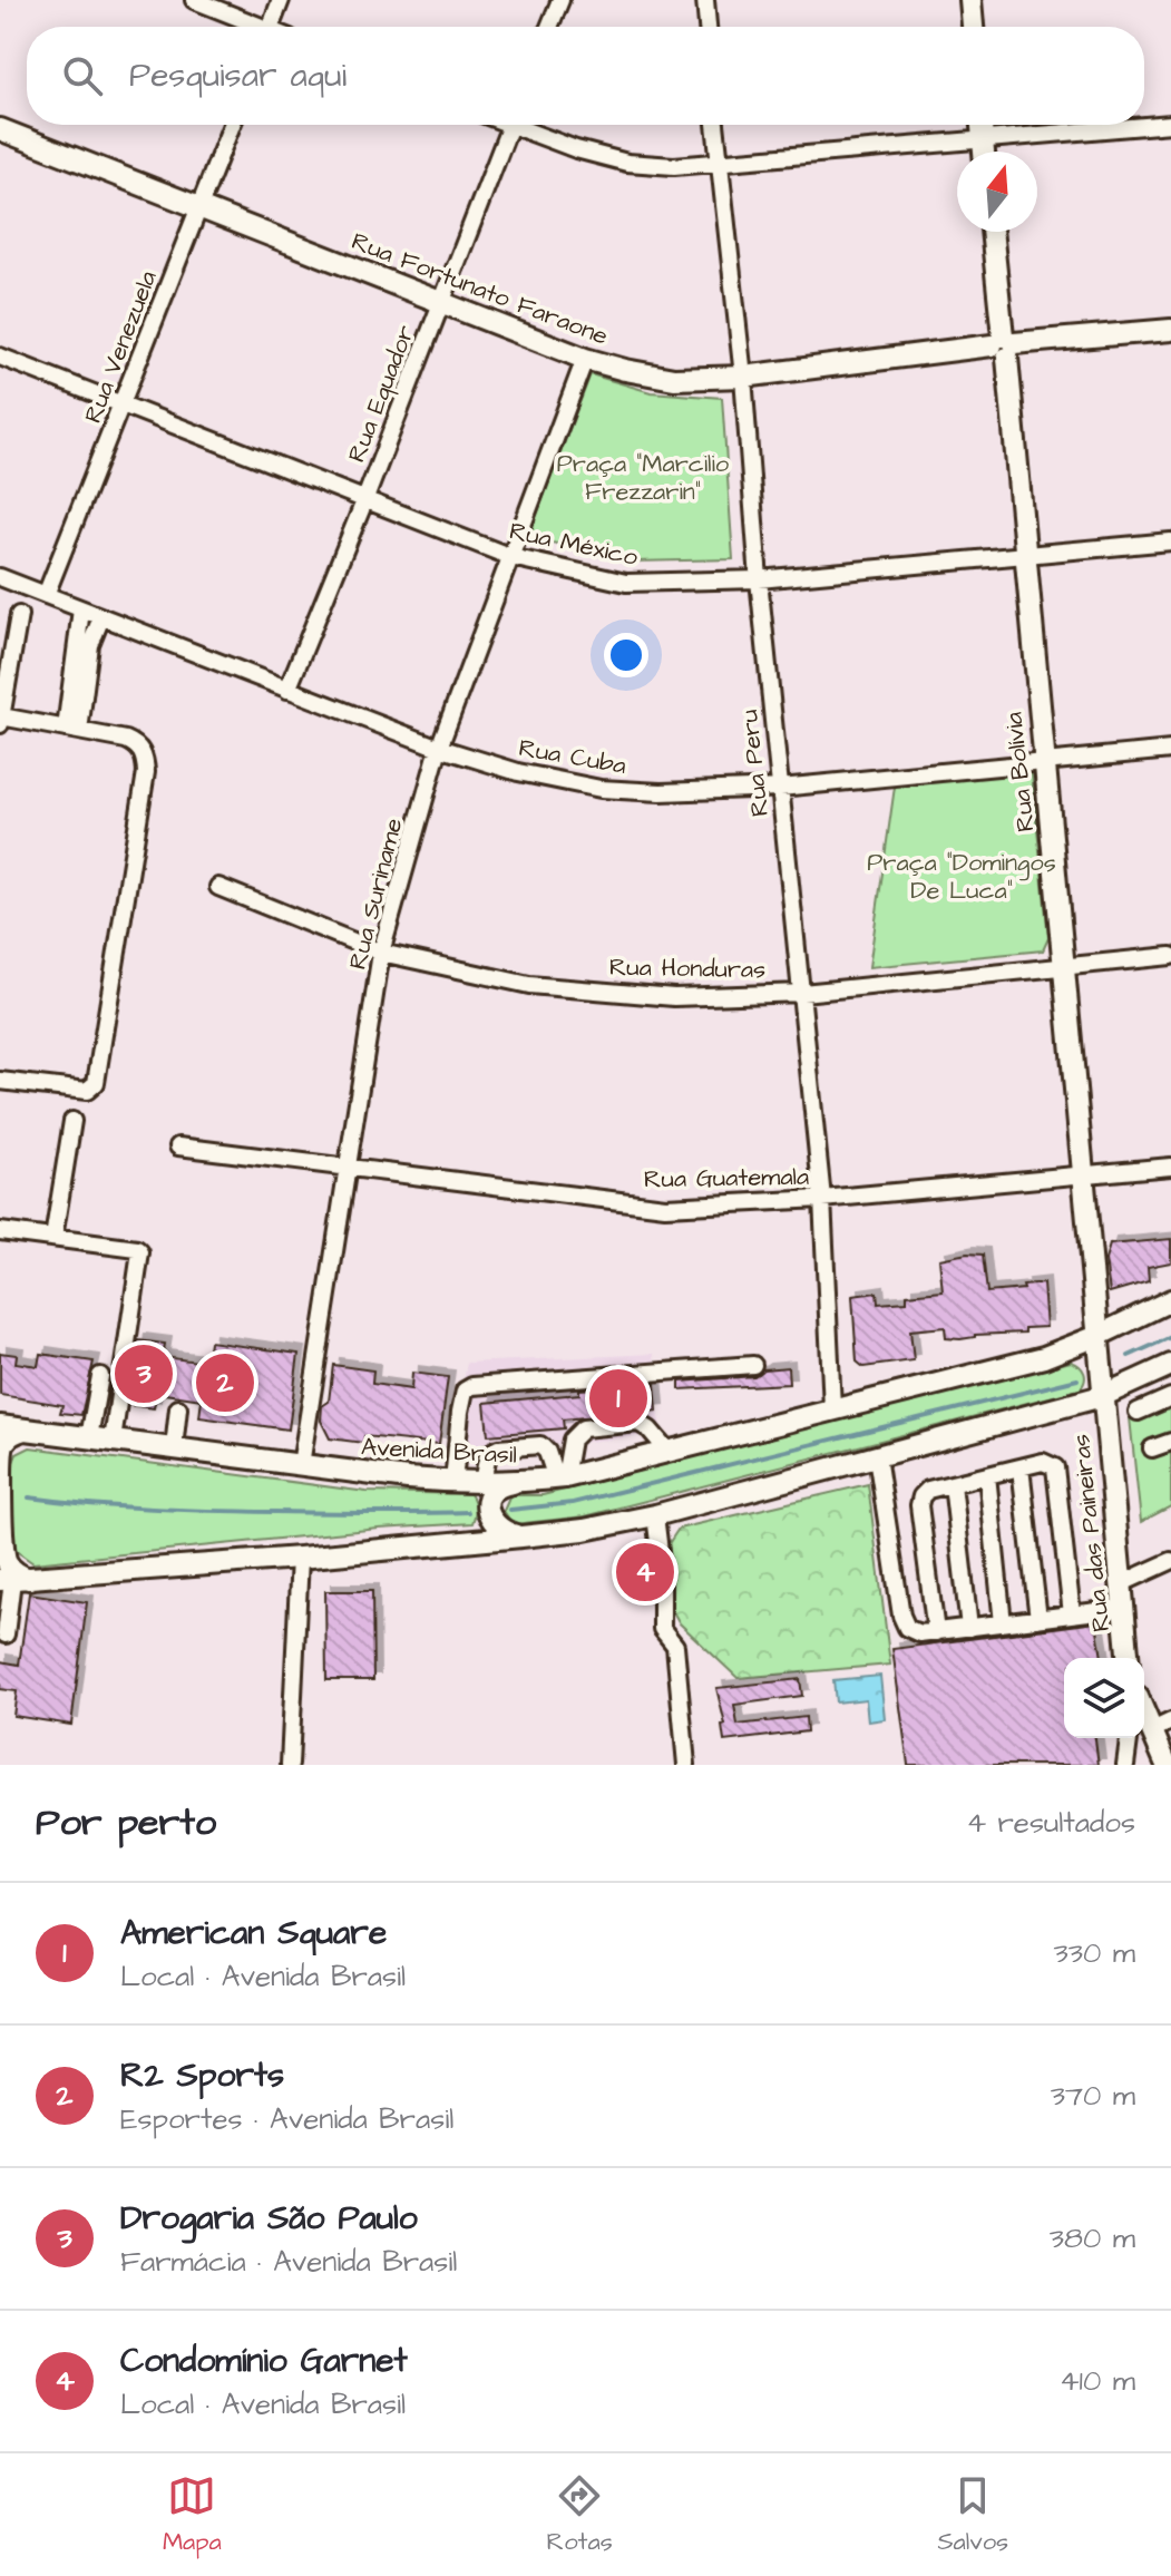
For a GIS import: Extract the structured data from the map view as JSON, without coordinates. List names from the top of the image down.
{
  "streets": {
    "main road": [
      "Rua Fortunato Faraone",
      "Rua Bolívia",
      "Avenida Brasil",
      "Rua das Paineiras"
    ],
    "street": [
      "Rua Venezuela",
      "Rua Equador",
      "Rua México",
      "Rua Cuba",
      "Rua Peru",
      "Rua Suriname",
      "Rua Honduras",
      "Rua Guatemala"
    ]
  },
  "crossings": [
    ["Rua Fortunato Faraone", "Rua Venezuela"],
    ["Rua Fortunato Faraone", "Rua Equador"],
    ["Rua Fortunato Faraone", "Rua Peru"],
    ["Rua Fortunato Faraone", "Rua Bolívia"],
    ["Rua Fortunato Faraone", "Rua Suriname"],
    ["Rua Venezuela", "Rua México"],
    ["Rua Venezuela", "Rua Cuba"],
    ["Rua Equador", "Rua México"],
    ["Rua Equador", "Rua Cuba"],
    ["Rua México", "Rua Peru"],
    ["Rua México", "Rua Bolívia"],
    ["Rua México", "Rua Suriname"],
    ["Rua Cuba", "Rua Peru"],
    ["Rua Cuba", "Rua Bolívia"],
    ["Rua Cuba", "Rua Suriname"],
    ["Rua Peru", "Rua Honduras"],
    ["Rua Peru", "Rua Guatemala"],
    ["Rua Peru", "Avenida Brasil"],
    ["Rua Bolívia", "Rua Honduras"],
    ["Rua Bolívia", "Rua Guatemala"],
    ["Rua Bolívia", "Avenida Brasil"],
    ["Rua Bolívia", "Rua das Paineiras"],
    ["Rua Suriname", "Rua Honduras"],
    ["Rua Suriname", "Rua Guatemala"],
    ["Rua Suriname", "Avenida Brasil"]
  ],
  "parks": ["Praça \"Marcilio Frezzarin\"", "Praça \"Domingos De Luca\""],
  "north": "top",
  "page": {
    "search": "Pesquisar aqui",
    "pins": [
      "3",
      "2",
      "1",
      "4"
    ],
    "heading": ["Por perto", "4 resultados"],
    "list": [
      {
        "mark": "1",
        "name": "American Square",
        "note": "Local · Avenida Brasil",
        "value": "330 m"
      },
      {
        "mark": "2",
        "name": "R2 Sports",
        "note": "Esportes · Avenida Brasil",
        "value": "370 m"
      },
      {
        "mark": "3",
        "name": "Drogaria São Paulo",
        "note": "Farmácia · Avenida Brasil",
        "value": "380 m"
      },
      {
        "mark": "4",
        "name": "Condomínio Garnet",
        "note": "Local · Avenida Brasil",
        "value": "410 m"
      }
    ],
    "nav": ["Mapa", "Rotas", "Salvos"]
  }
}
